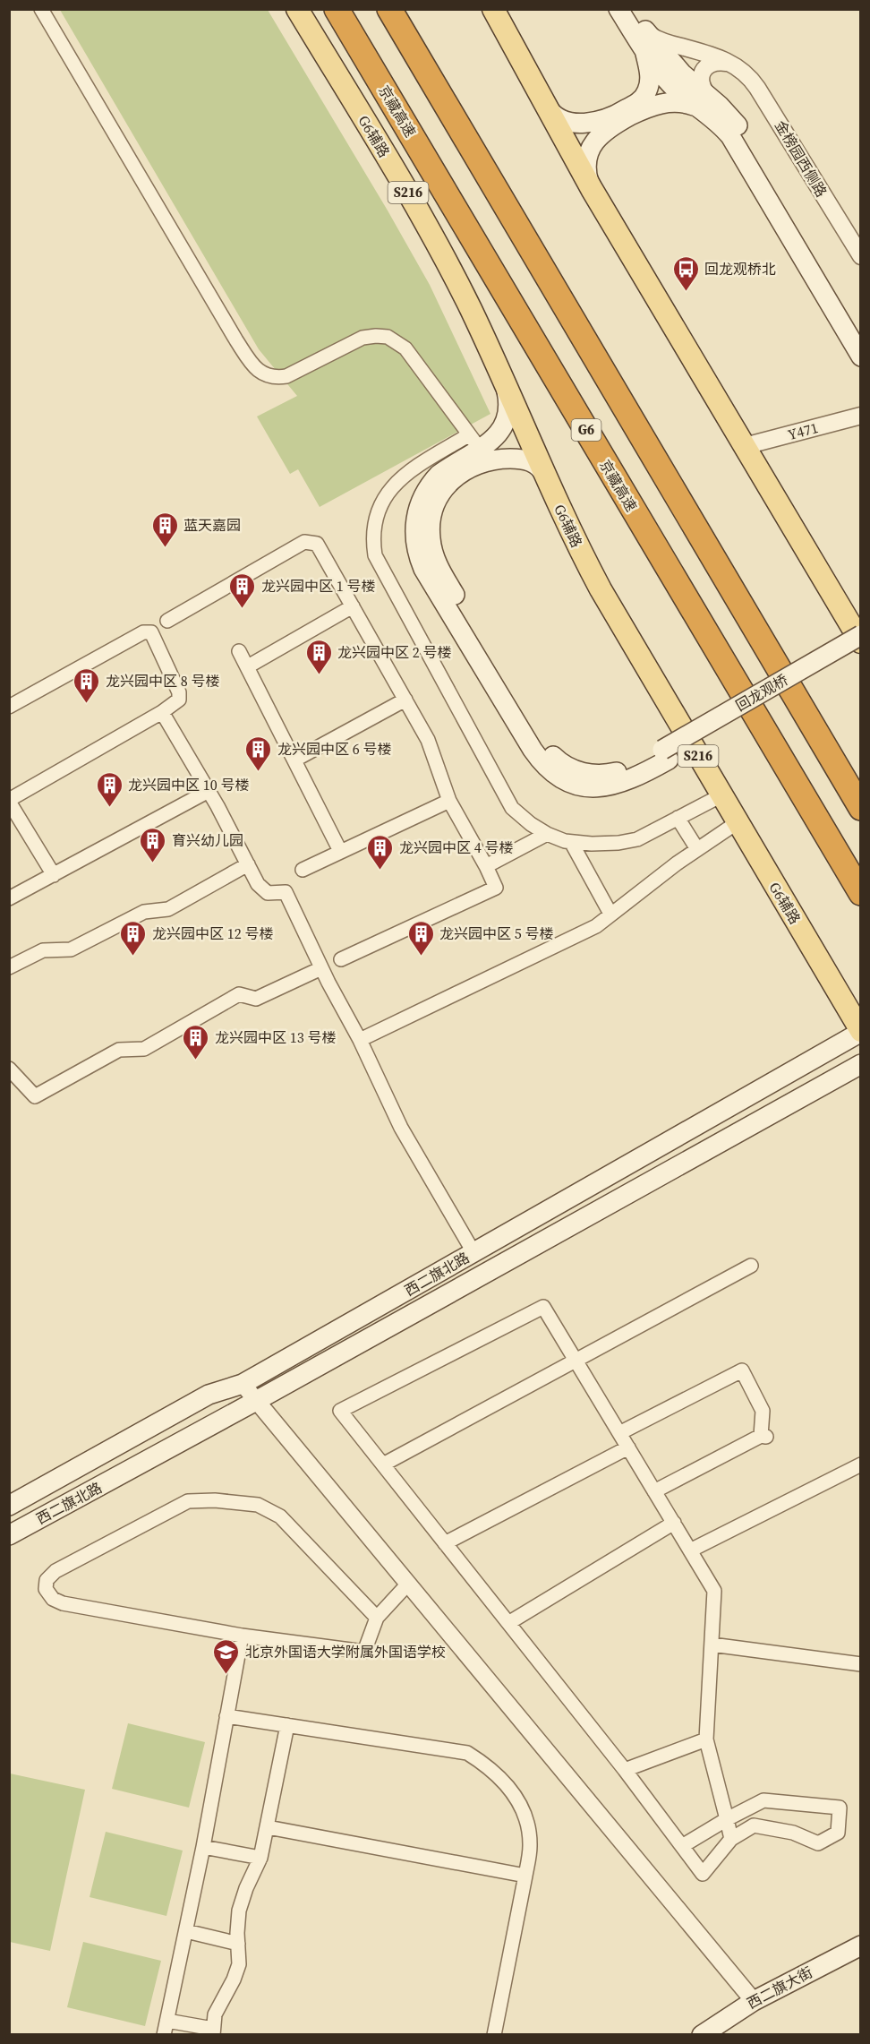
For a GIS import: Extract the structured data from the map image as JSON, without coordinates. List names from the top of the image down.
{
  "streets": {
    "highway": ["京藏高速", "G6"],
    "main road": [
      "G6辅路",
      "S216",
      "回龙观桥",
      "西二旗北路",
      "西二旗大街"
    ],
    "street": ["金榜园西侧路", "Y471"]
  },
  "crossings": [
    ["G6辅路", "西二旗北路"]
  ],
  "places": {
    "bus stop": ["回龙观桥北"],
    "building": [
      "蓝天嘉园",
      "龙兴园中区 1 号楼",
      "龙兴园中区 2 号楼",
      "龙兴园中区 8 号楼",
      "龙兴园中区 6 号楼",
      "龙兴园中区 10 号楼",
      "育兴幼儿园",
      "龙兴园中区 4 号楼",
      "龙兴园中区 12 号楼",
      "龙兴园中区 5 号楼",
      "龙兴园中区 13 号楼"
    ],
    "school or university": ["北京外国语大学附属外国语学校"]
  }
}
